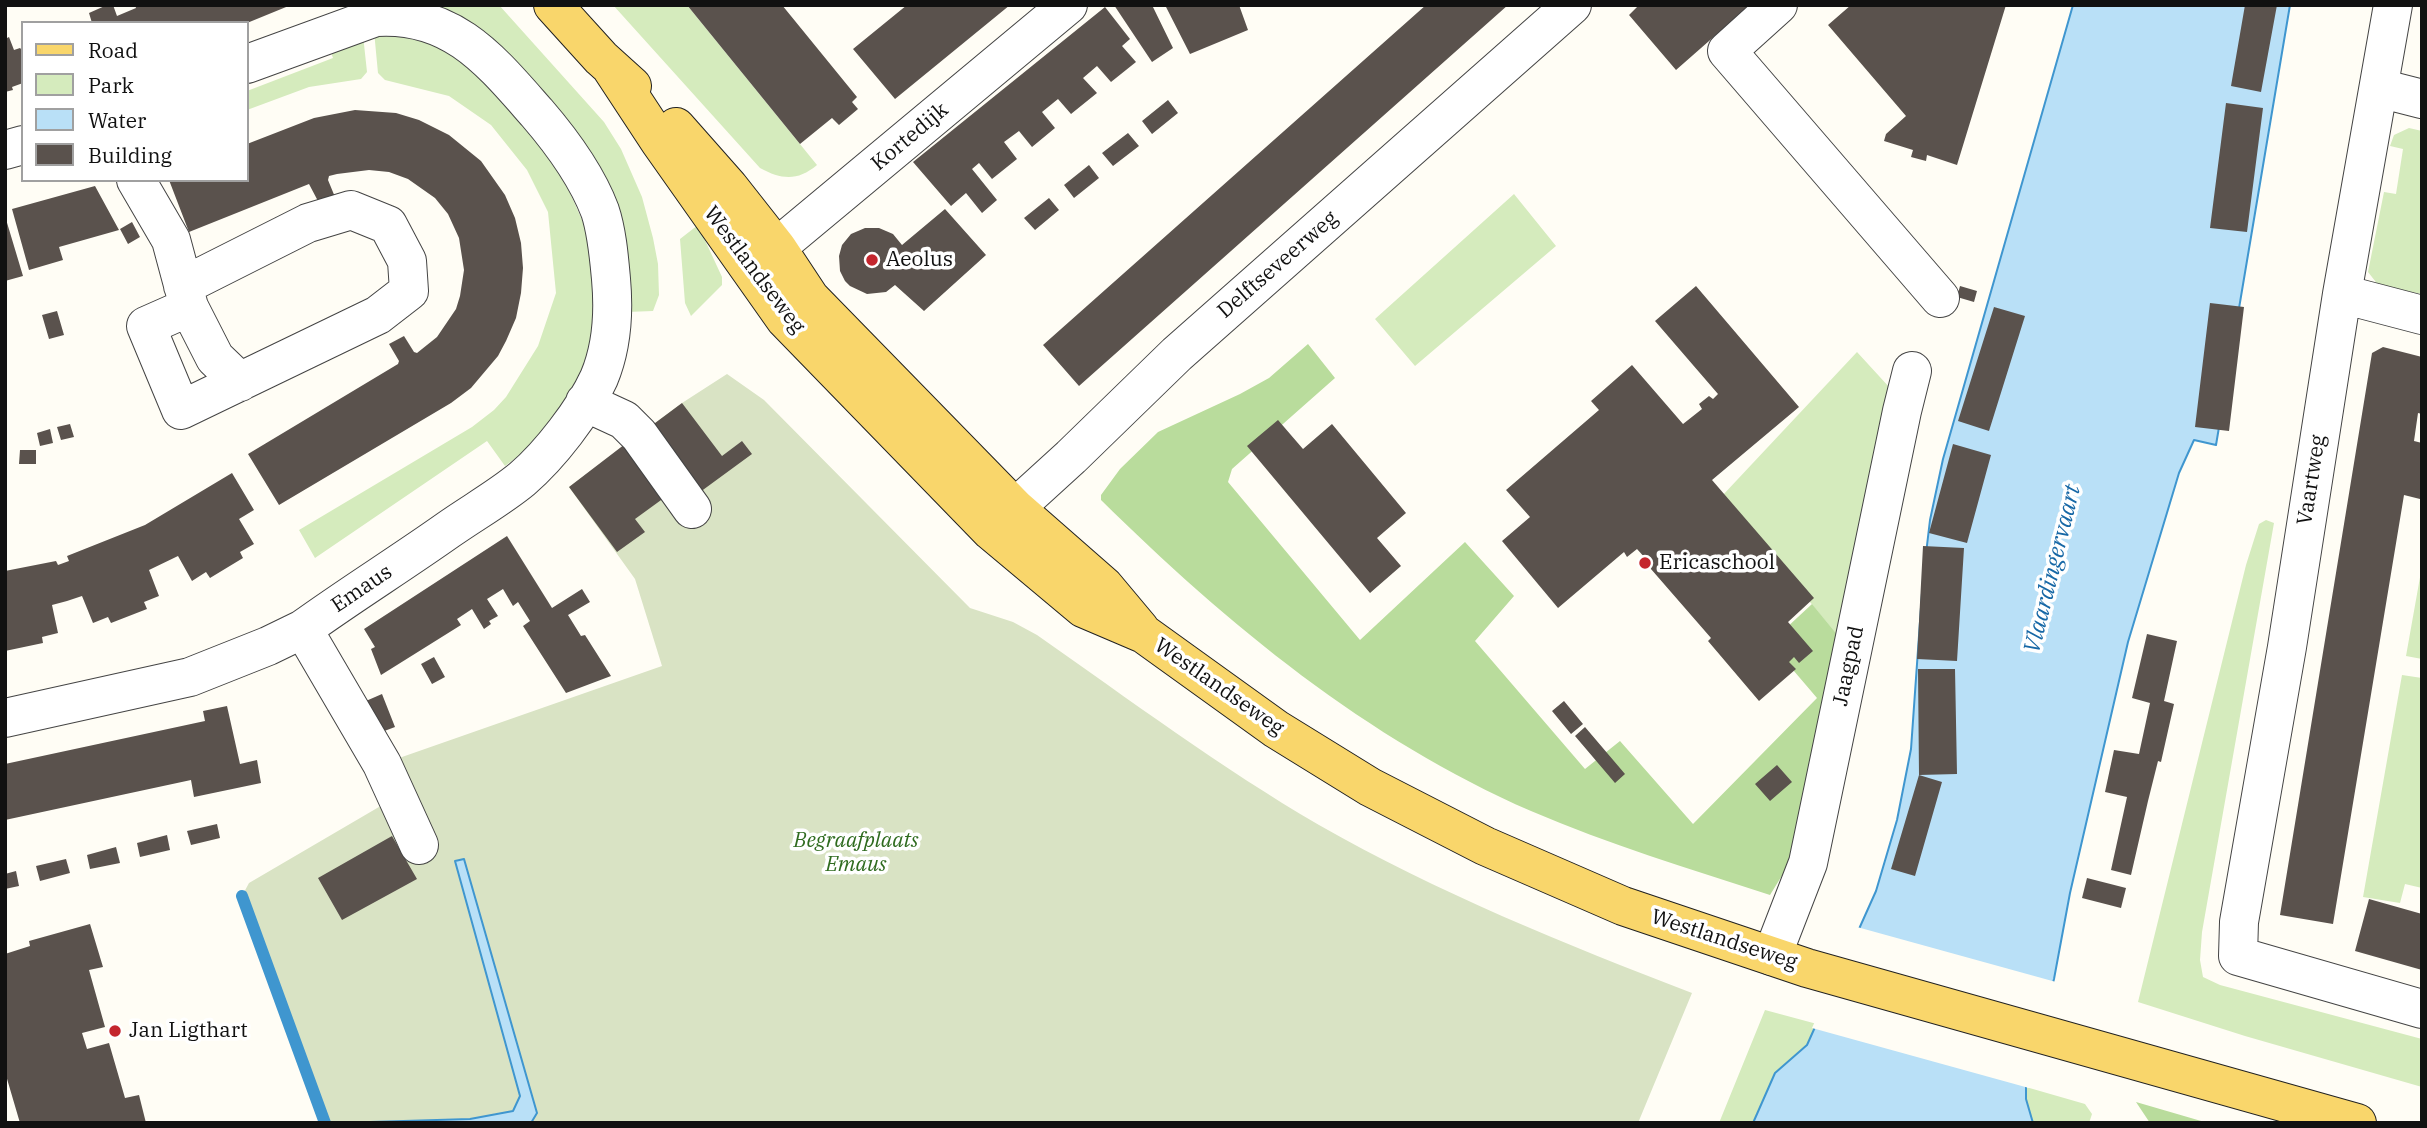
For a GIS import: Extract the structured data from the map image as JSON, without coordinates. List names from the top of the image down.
{
  "streets": {
    "main road": ["Westlandseweg"],
    "street": [
      "Kortedijk",
      "Delftseveerweg",
      "Vaartweg",
      "Emaus",
      "Jaagpad"
    ]
  },
  "crossings": [
    ["Kortedijk", "Westlandseweg"],
    ["Delftseveerweg", "Westlandseweg"],
    ["Westlandseweg", "Jaagpad"]
  ],
  "water": ["Vlaardingervaart"],
  "parks": ["Begraafplaats Emaus"],
  "places": ["Aeolus", "Ericaschool", "Jan Ligthart"],
  "legend": [
    "Road",
    "Park",
    "Water",
    "Building"
  ]
}
